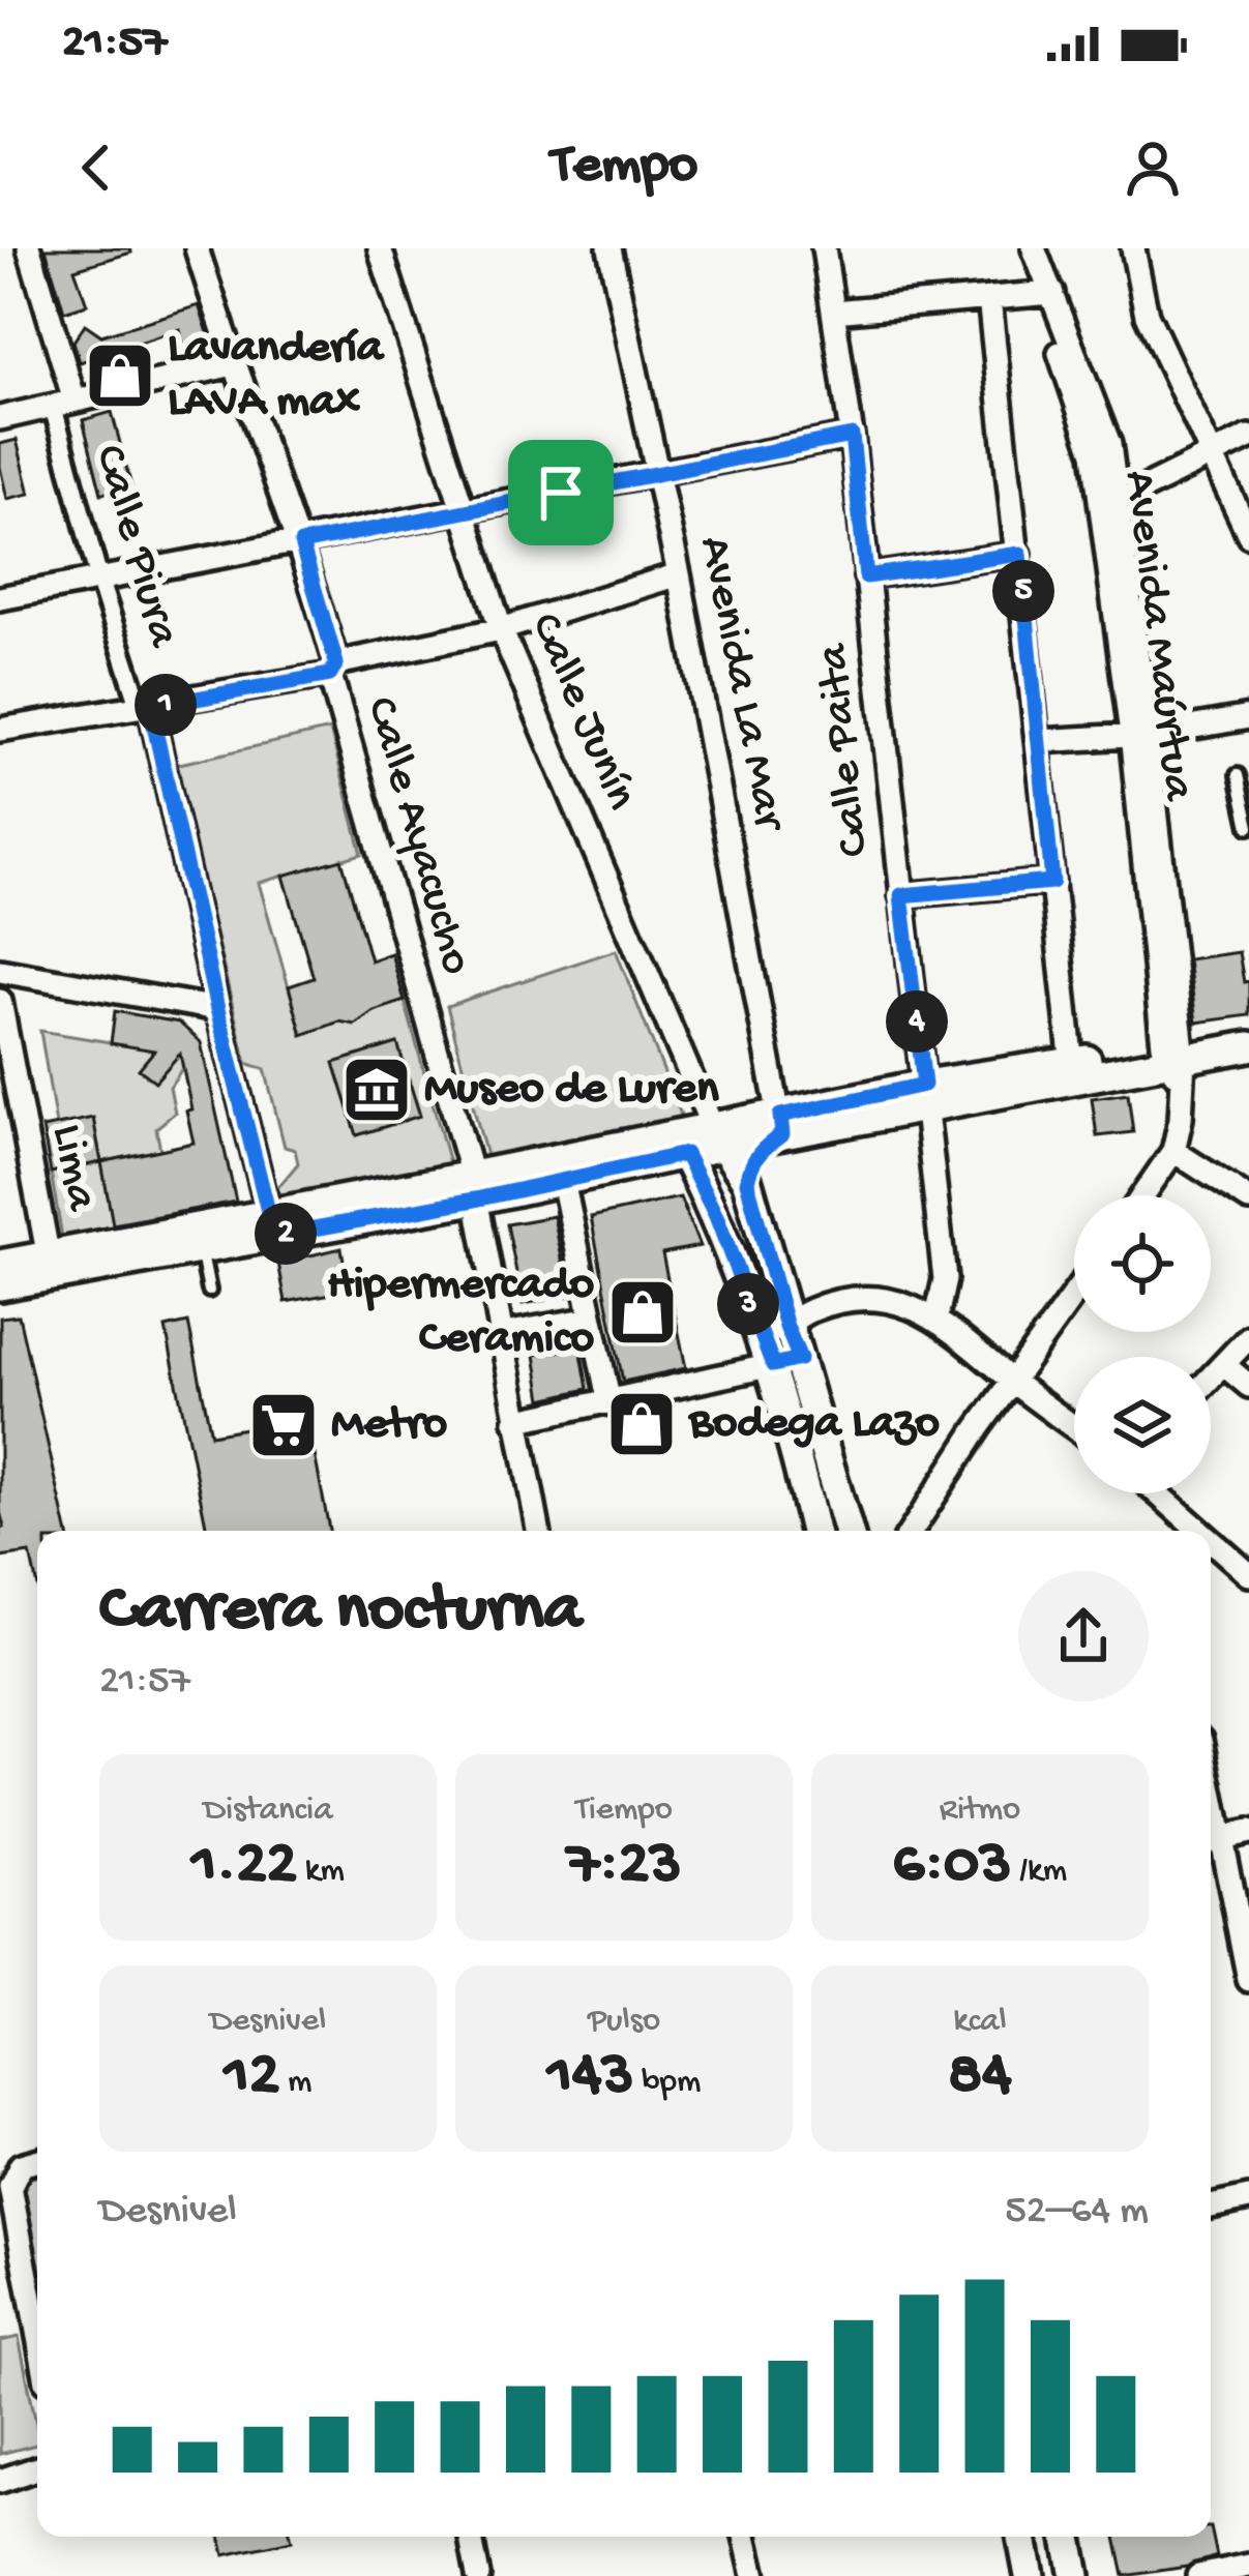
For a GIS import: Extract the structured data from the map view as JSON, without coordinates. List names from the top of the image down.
{
  "streets": {
    "street": [
      "Calle Piura",
      "Avenida Maúrtua",
      "Avenida La Mar",
      "Calle Junín",
      "Calle Paita",
      "Calle Ayacucho",
      "Lima"
    ]
  },
  "crossings": [
    ["Calle Piura", "Calle Ayacucho"]
  ],
  "places": {
    "shop": ["Lavandería LAVA max", "Hipermercado Ceramico", "Bodega Lazo"],
    "museum": ["Museo de Luren"],
    "supermarket": ["Metro"]
  },
  "page": {
    "status": "21:57",
    "header": "Tempo",
    "pins": [
      "5",
      "1",
      "4",
      "2",
      "3"
    ],
    "heading": ["Carrera nocturna", "21:57"],
    "stats": [
      ["Distancia", "1.22 km"],
      ["Tiempo", "7:23"],
      ["Ritmo", "6:03 /km"],
      ["Desnivel", "12 m"],
      ["Pulso", "143 bpm"],
      ["kcal", "84"]
    ],
    "chart": ["Desnivel", "52–64 m"]
  }
}
